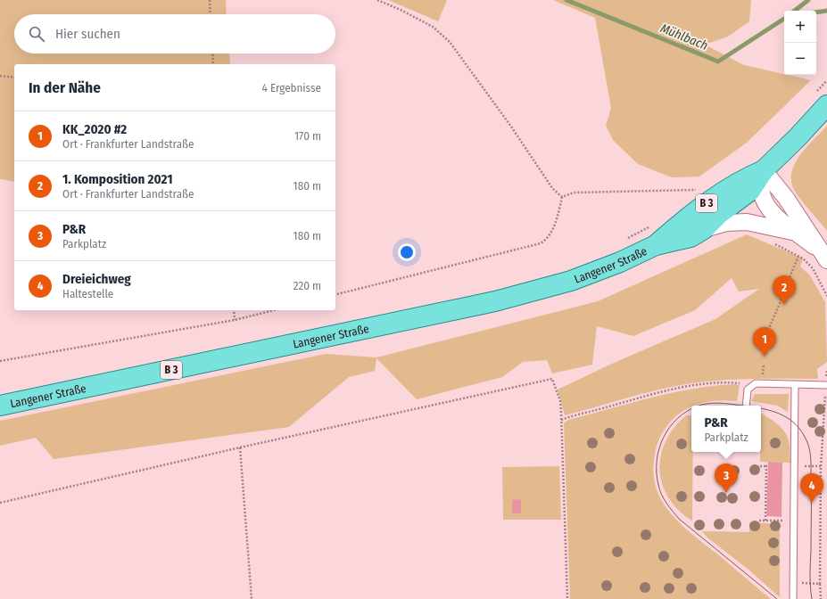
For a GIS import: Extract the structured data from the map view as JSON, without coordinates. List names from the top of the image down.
{
  "streets": {
    "main road": ["B 3", "Langener Straße"]
  },
  "crossings": [
    ["B 3", "Langener Straße"]
  ],
  "water": ["Mühlbach"],
  "page": {
    "map_buttons": ["+", "−"],
    "search": "Hier suchen",
    "heading": ["In der Nähe", "4 Ergebnisse"],
    "list": [
      {
        "mark": "1",
        "name": "KK_2020 #2",
        "note": "Ort · Frankfurter Landstraße",
        "value": "170 m"
      },
      {
        "mark": "2",
        "name": "1. Komposition 2021",
        "note": "Ort · Frankfurter Landstraße",
        "value": "180 m"
      },
      {
        "mark": "3",
        "name": "P&R",
        "note": "Parkplatz",
        "value": "180 m"
      },
      {
        "mark": "4",
        "name": "Dreieichweg",
        "note": "Haltestelle",
        "value": "220 m"
      }
    ],
    "pins": [
      "2",
      "1",
      "3",
      "4"
    ],
    "popup": ["P&R", "Parkplatz"]
  }
}
